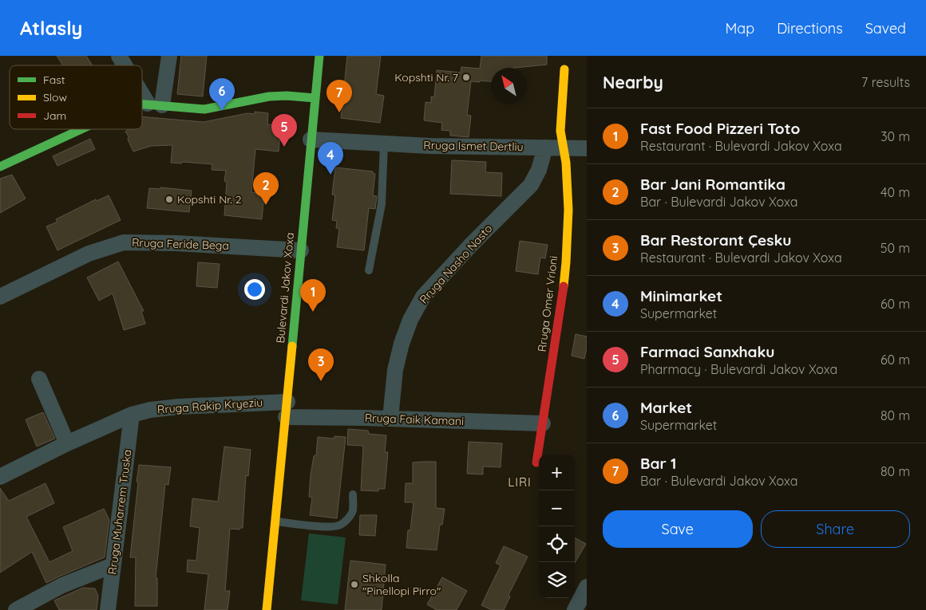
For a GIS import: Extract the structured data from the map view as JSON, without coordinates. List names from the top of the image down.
{
  "streets": {
    "street": [
      "Rruga Ismet Dertliu",
      "Rruga Feride Bega",
      "Rruga Nasho Nasto",
      "Bulevardi Jakov Xoxa",
      "Rruga Omer Vrioni",
      "Rruga Rakip Kryeziu",
      "Rruga Faik Kamani",
      "Rruga Muharrem Truska"
    ]
  },
  "crossings": [
    ["Rruga Ismet Dertliu", "Rruga Nasho Nasto"],
    ["Rruga Ismet Dertliu", "Bulevardi Jakov Xoxa"],
    ["Rruga Ismet Dertliu", "Rruga Omer Vrioni"],
    ["Rruga Feride Bega", "Bulevardi Jakov Xoxa"],
    ["Rruga Nasho Nasto", "Rruga Faik Kamani"],
    ["Bulevardi Jakov Xoxa", "Rruga Rakip Kryeziu"],
    ["Bulevardi Jakov Xoxa", "Rruga Faik Kamani"],
    ["Rruga Omer Vrioni", "Rruga Faik Kamani"],
    ["Rruga Rakip Kryeziu", "Rruga Faik Kamani"],
    ["Rruga Rakip Kryeziu", "Rruga Muharrem Truska"]
  ],
  "districts": ["LIRI"],
  "places": ["Kopshti Nr. 7", "Kopshti Nr. 2", "Shkolla \"Pinellopi Pirro\""],
  "legend": ["Fast", "Slow", "Jam"],
  "north": "top left",
  "page": {
    "header": "Atlasly",
    "nav": ["Map", "Directions", "Saved"],
    "heading": ["Nearby", "7 results"],
    "pins": [
      "6",
      "7",
      "5",
      "4",
      "2",
      "1",
      "3"
    ],
    "list": [
      {
        "mark": "1",
        "name": "Fast Food Pizzeri Toto",
        "note": "Restaurant · Bulevardi Jakov Xoxa",
        "value": "30 m"
      },
      {
        "mark": "2",
        "name": "Bar Jani Romantika",
        "note": "Bar · Bulevardi Jakov Xoxa",
        "value": "40 m"
      },
      {
        "mark": "3",
        "name": "Bar Restorant Çesku",
        "note": "Restaurant · Bulevardi Jakov Xoxa",
        "value": "50 m"
      },
      {
        "mark": "4",
        "name": "Minimarket",
        "note": "Supermarket",
        "value": "60 m"
      },
      {
        "mark": "5",
        "name": "Farmaci Sanxhaku",
        "note": "Pharmacy · Bulevardi Jakov Xoxa",
        "value": "60 m"
      },
      {
        "mark": "6",
        "name": "Market",
        "note": "Supermarket",
        "value": "80 m"
      },
      {
        "mark": "7",
        "name": "Bar 1",
        "note": "Bar · Bulevardi Jakov Xoxa",
        "value": "80 m"
      }
    ],
    "map_buttons": ["+", "−"],
    "buttons": ["Save", "Share"]
  }
}
